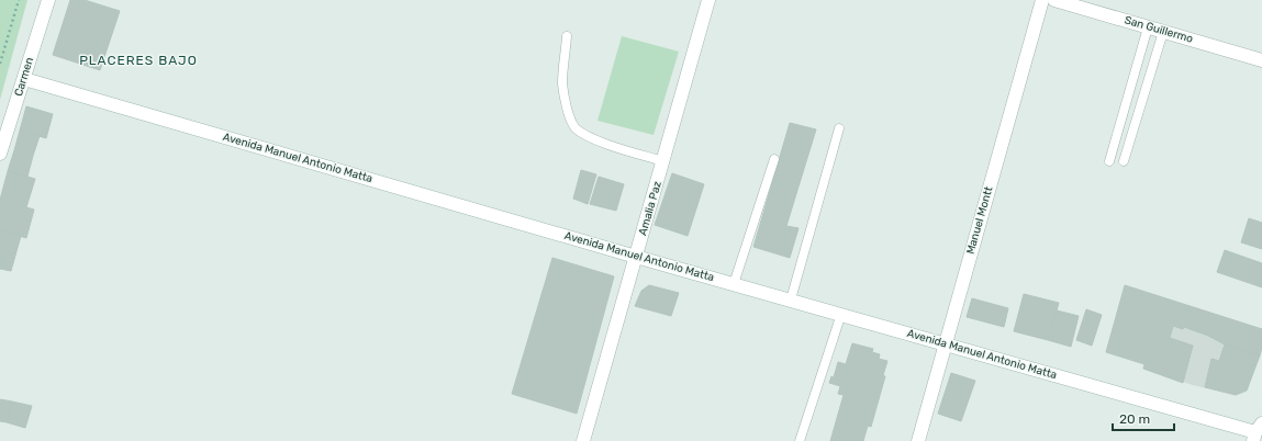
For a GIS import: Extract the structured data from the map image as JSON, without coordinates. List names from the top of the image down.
{
  "streets": {
    "main road": [
      "San Guillermo",
      "Carmen",
      "Avenida Manuel Antonio Matta",
      "Amalia Paz",
      "Manuel Montt"
    ]
  },
  "crossings": [
    ["Carmen", "Avenida Manuel Antonio Matta"],
    ["Avenida Manuel Antonio Matta", "Amalia Paz"],
    ["Avenida Manuel Antonio Matta", "Manuel Montt"]
  ],
  "districts": ["PLACERES BAJO"],
  "scale_bar": "20 m"
}
